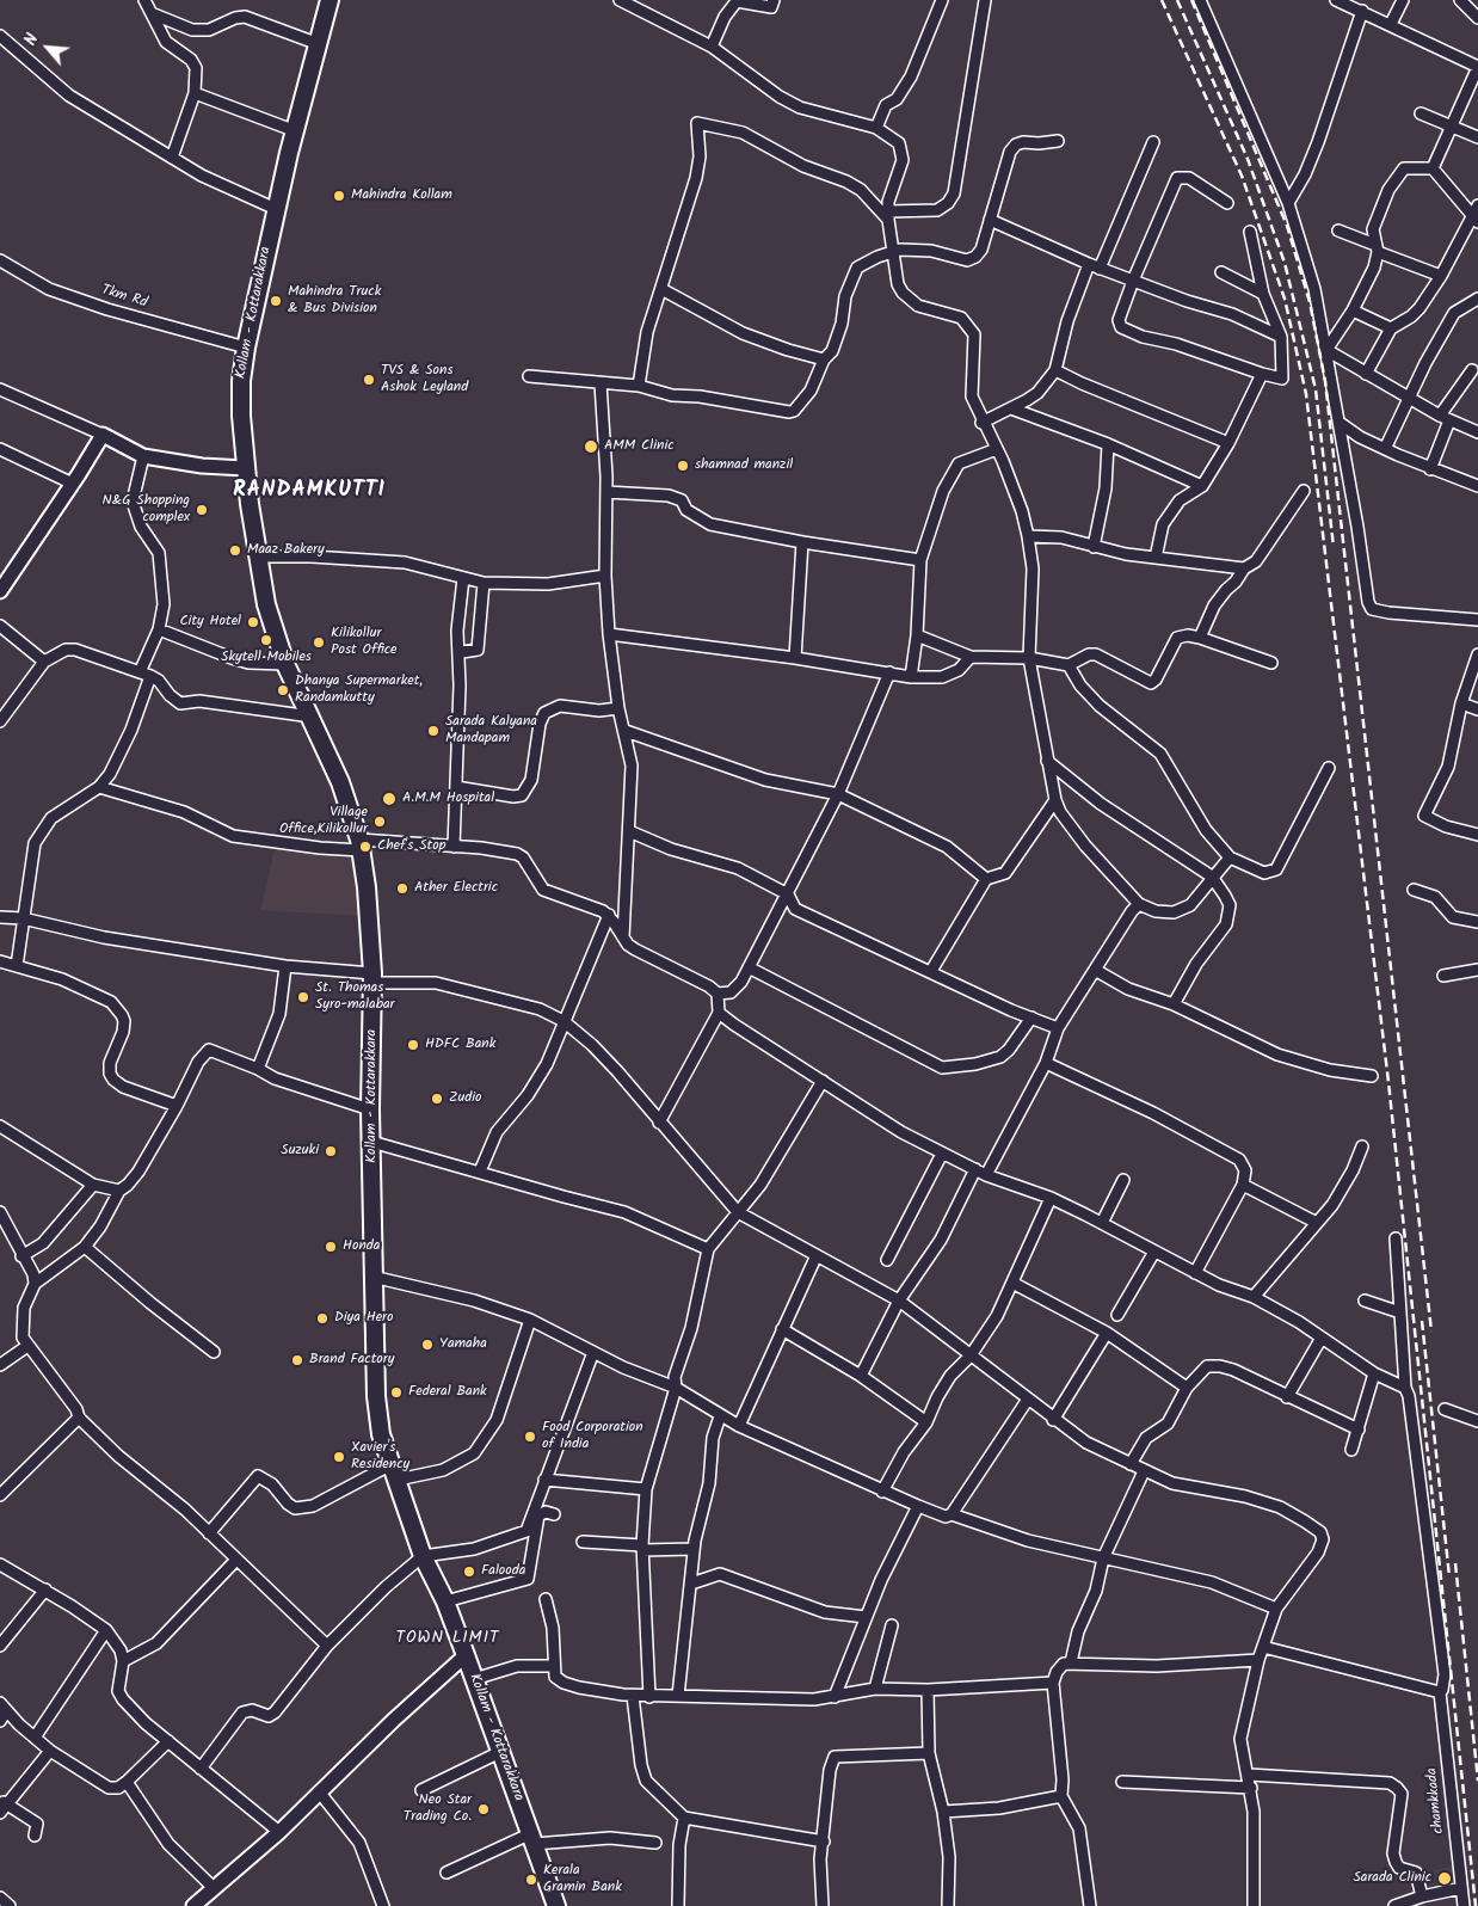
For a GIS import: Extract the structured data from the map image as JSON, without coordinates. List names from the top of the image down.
{
  "streets": {
    "main road": ["Kollam - Kottarakkara"],
    "street": ["Tkm Rd", "chamkkada"]
  },
  "crossings": [
    ["Tkm Rd", "Kollam - Kottarakkara"]
  ],
  "districts": ["RANDAMKUTTI", "TOWN LIMIT"],
  "places": [
    "Mahindra Kollam",
    "Mahindra Truck & Bus Division",
    "TVS & Sons Ashok Leyland",
    "AMM Clinic",
    "shamnad manzil",
    "N&G Shopping complex",
    "Maaz Bakery",
    "City Hotel",
    "Skytell Mobiles",
    "Kilikollur Post Office",
    "Dhanya Supermarket, Randamkutty",
    "Sarada Kalyana Mandapam",
    "A.M.M Hospital",
    "Village Office,Kilikollur",
    "Chef's Stop",
    "Ather Electric",
    "St. Thomas Syro-malabar",
    "HDFC Bank",
    "Zudio",
    "Suzuki",
    "Honda",
    "Diya Hero",
    "Yamaha",
    "Brand Factory",
    "Federal Bank",
    "Food Corporation of India",
    "Xavier's Residency",
    "Falooda",
    "Neo Star Trading Co.",
    "Sarada Clinic",
    "Kerala Gramin Bank"
  ],
  "north": "top left"
}
